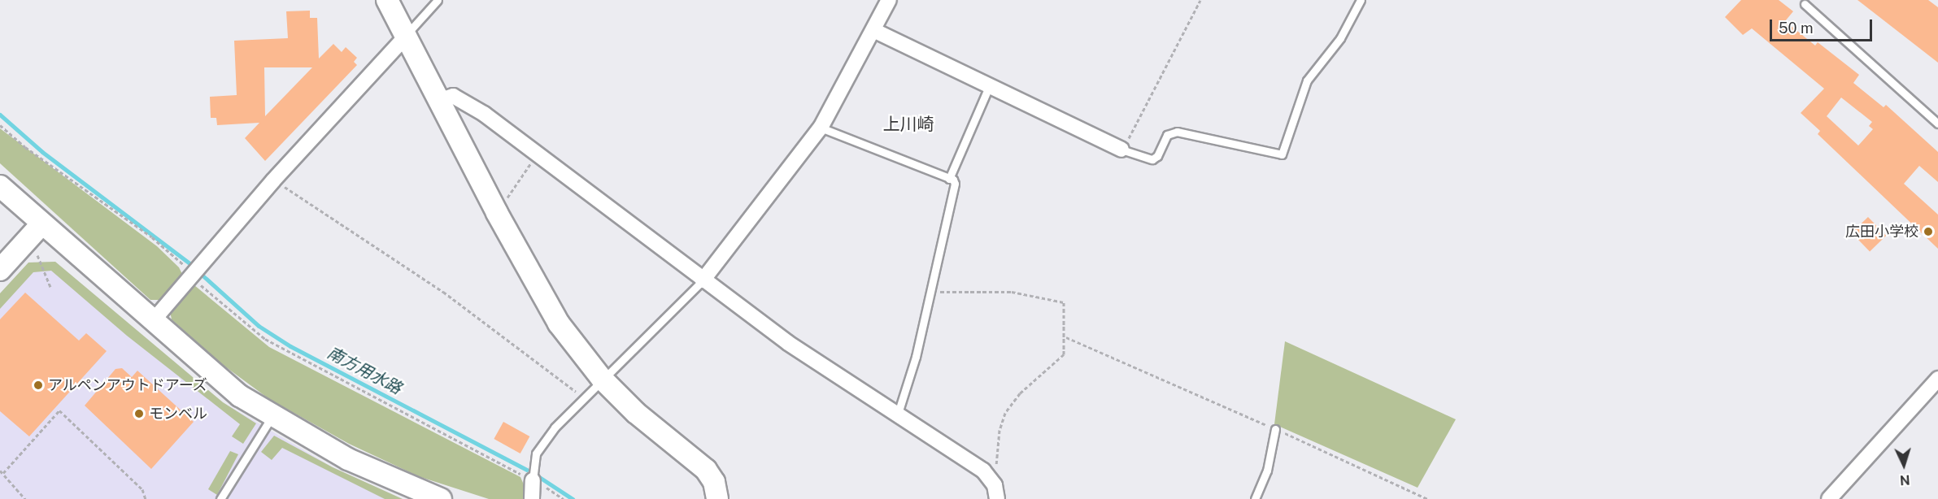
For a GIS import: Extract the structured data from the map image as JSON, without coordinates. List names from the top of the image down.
{
  "districts": ["上川崎"],
  "water": ["南方用水路"],
  "places": ["広田小学校", "アルペンアウトドアーズ", "モンベル"],
  "scale_bar": "50 m",
  "north": "bottom"
}
